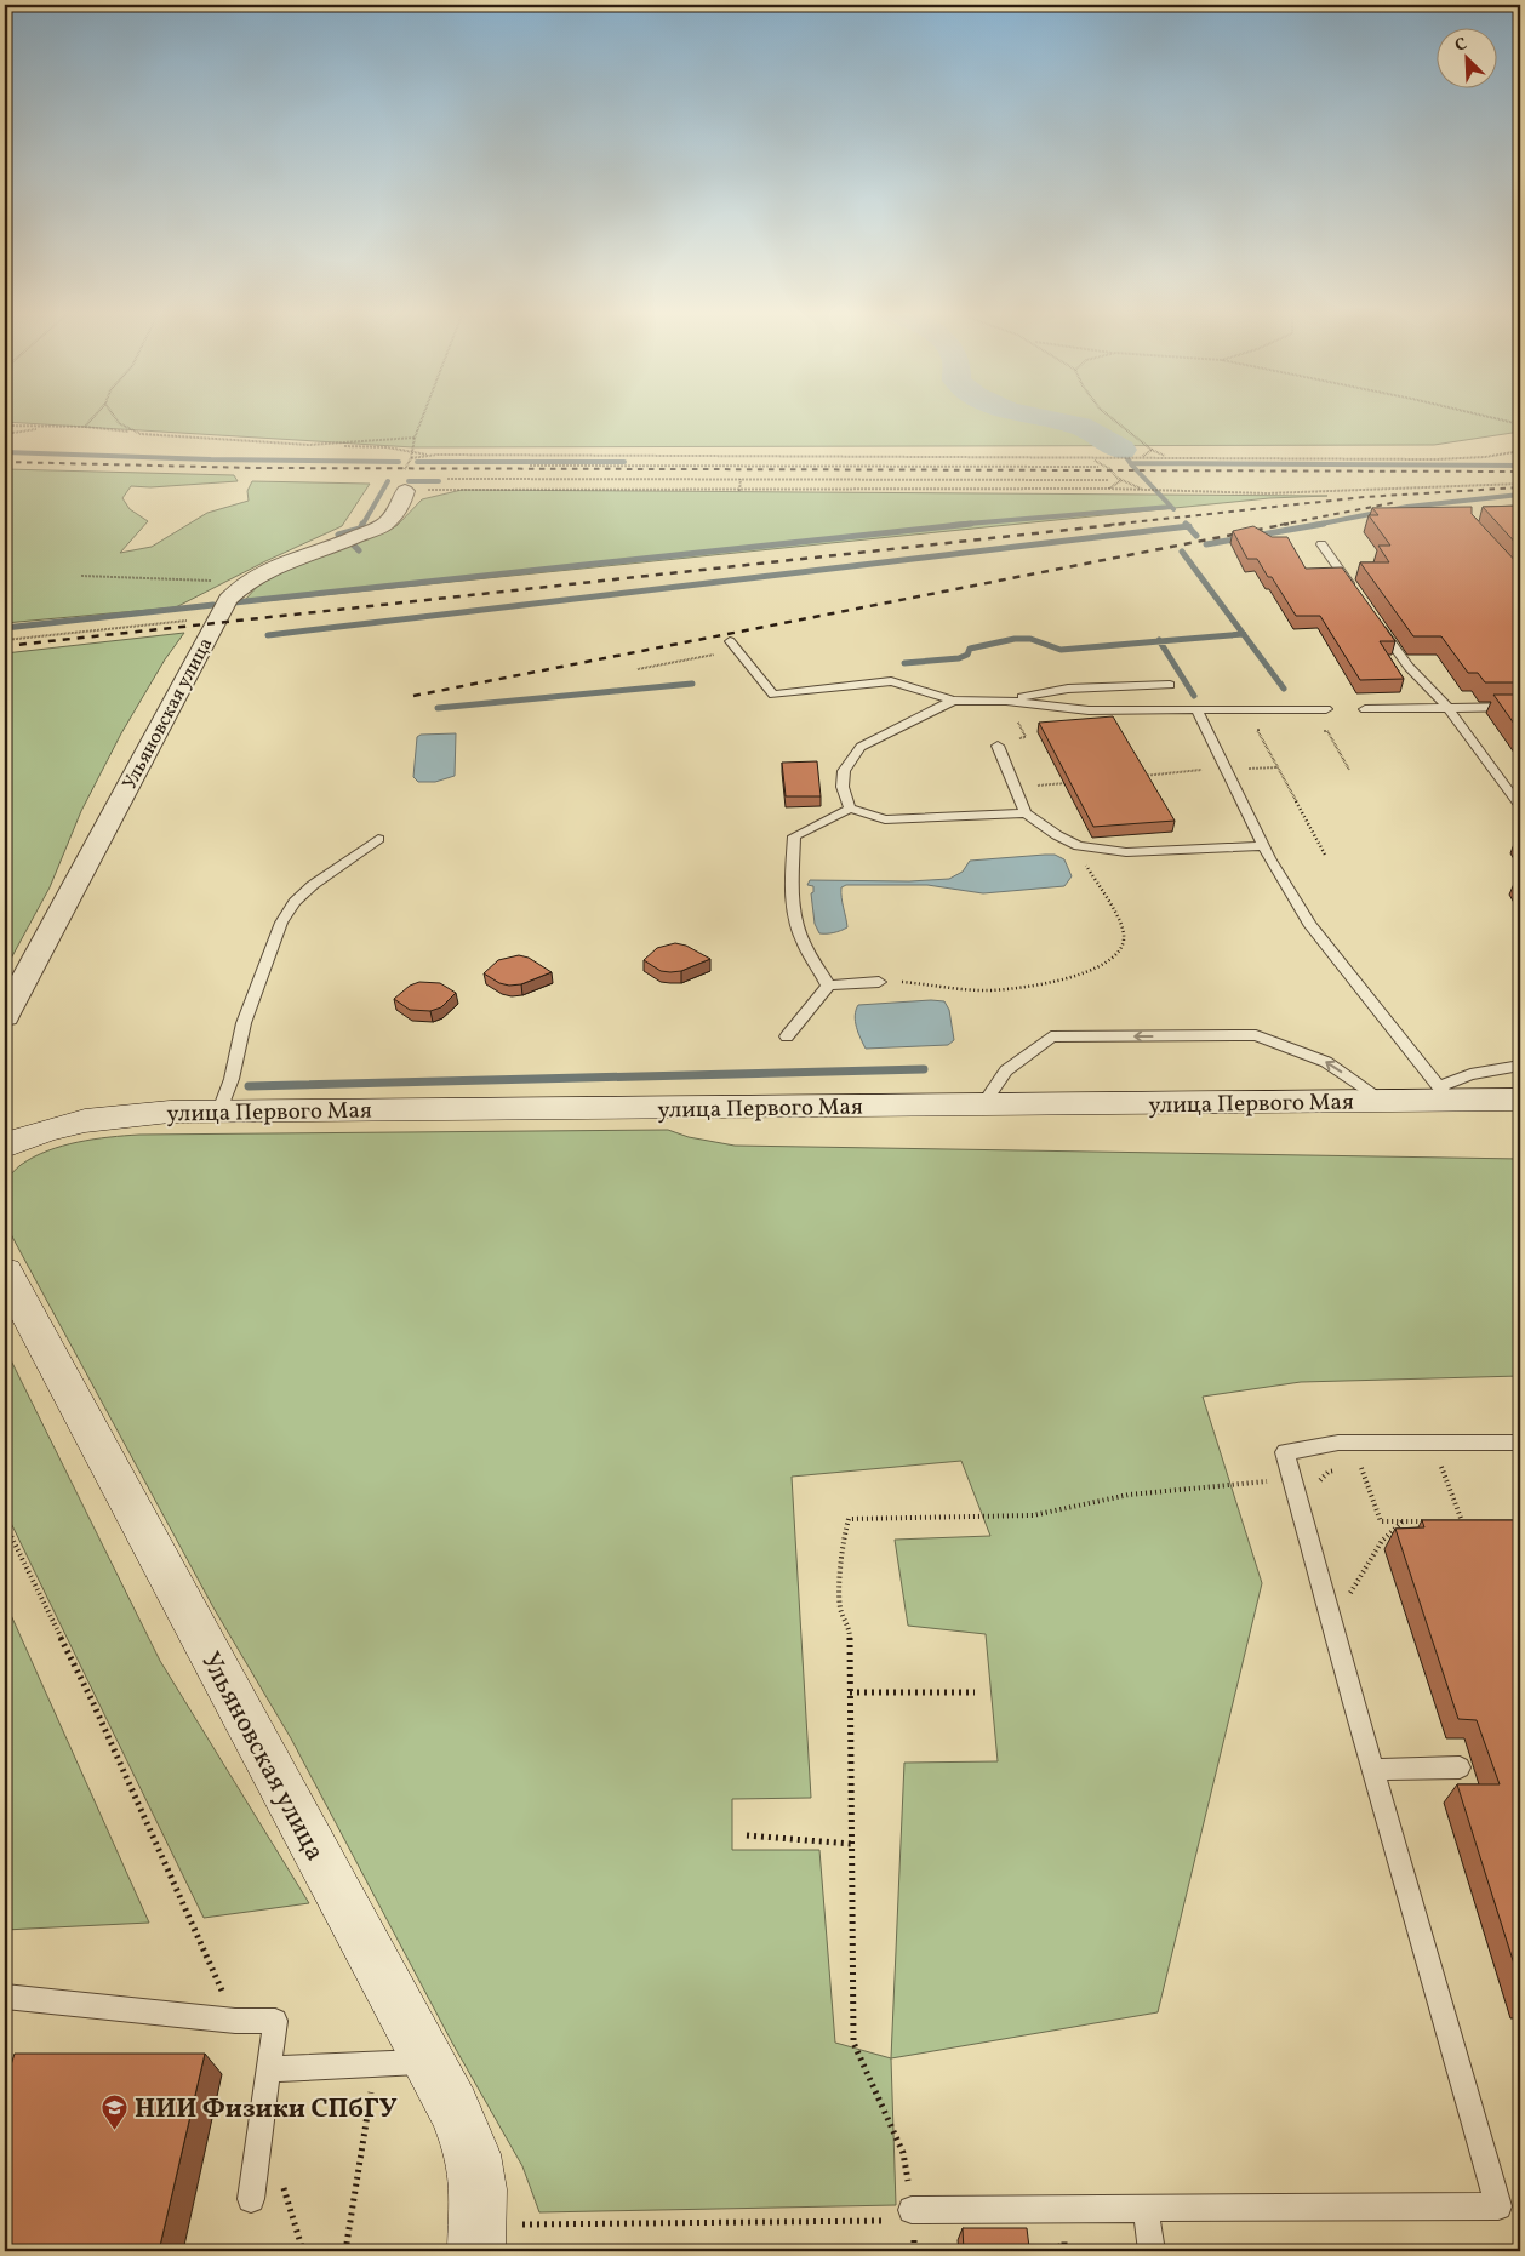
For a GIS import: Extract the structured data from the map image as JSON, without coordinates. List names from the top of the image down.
{
  "streets": {
    "street": ["Ульяновская улица", "улица Первого Мая"]
  },
  "places": {
    "school or university": ["НИИ Физики СПбГУ"]
  },
  "north": "top left"
}
